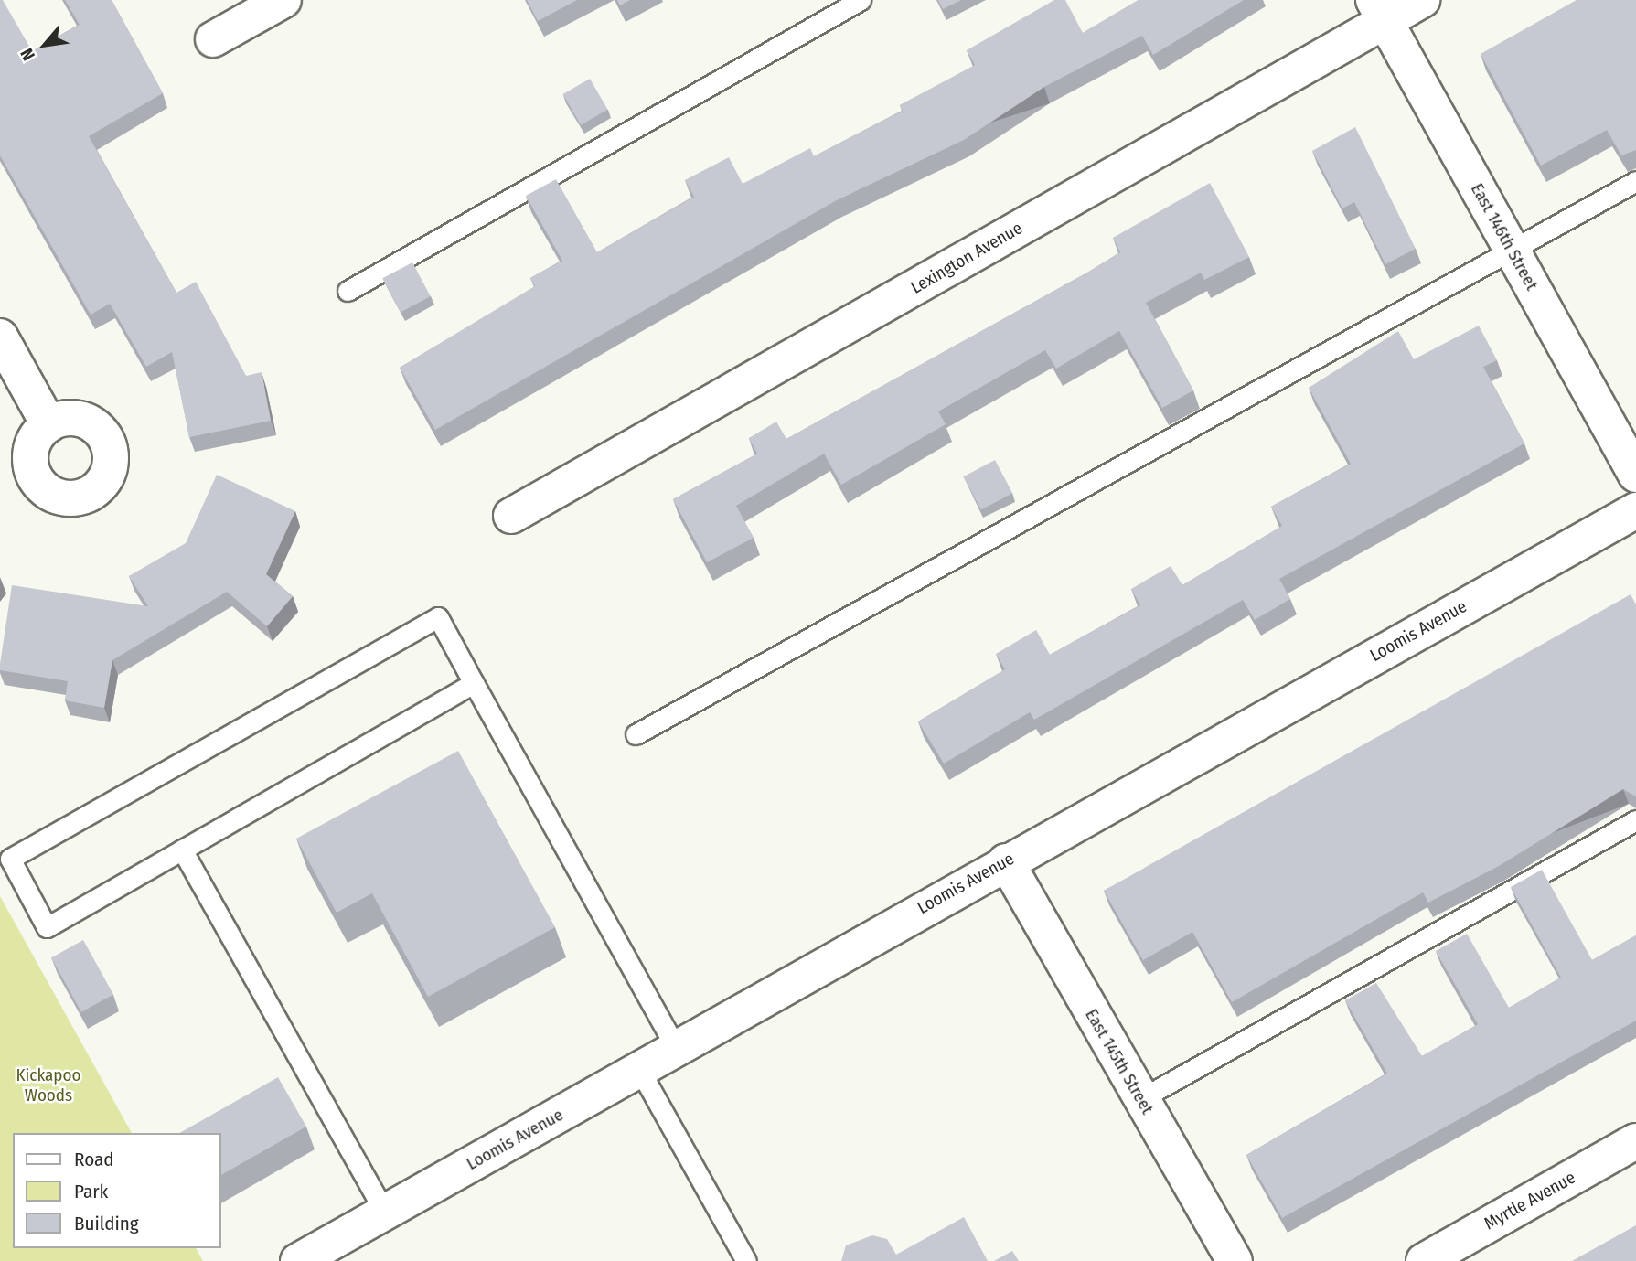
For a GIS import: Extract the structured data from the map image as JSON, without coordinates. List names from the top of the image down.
{
  "streets": {
    "street": [
      "East 146th Street",
      "Lexington Avenue",
      "Loomis Avenue",
      "East 145th Street",
      "Myrtle Avenue"
    ]
  },
  "crossings": [
    ["East 146th Street", "Lexington Avenue"],
    ["Loomis Avenue", "East 145th Street"]
  ],
  "parks": ["Kickapoo Woods"],
  "legend": ["Road", "Park", "Building"],
  "north": "bottom left"
}
